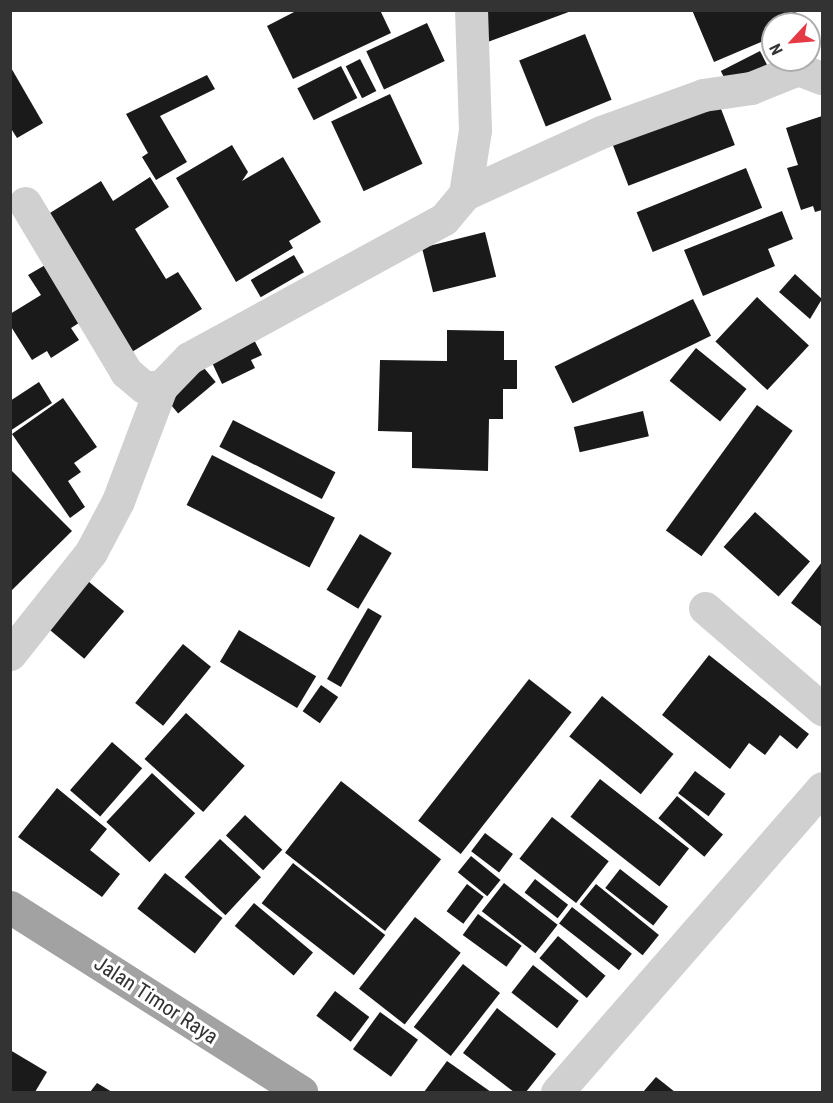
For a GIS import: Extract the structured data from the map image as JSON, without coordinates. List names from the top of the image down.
{
  "streets": {
    "highway": ["Jalan Timor Raya"]
  },
  "north": "bottom left"
}
